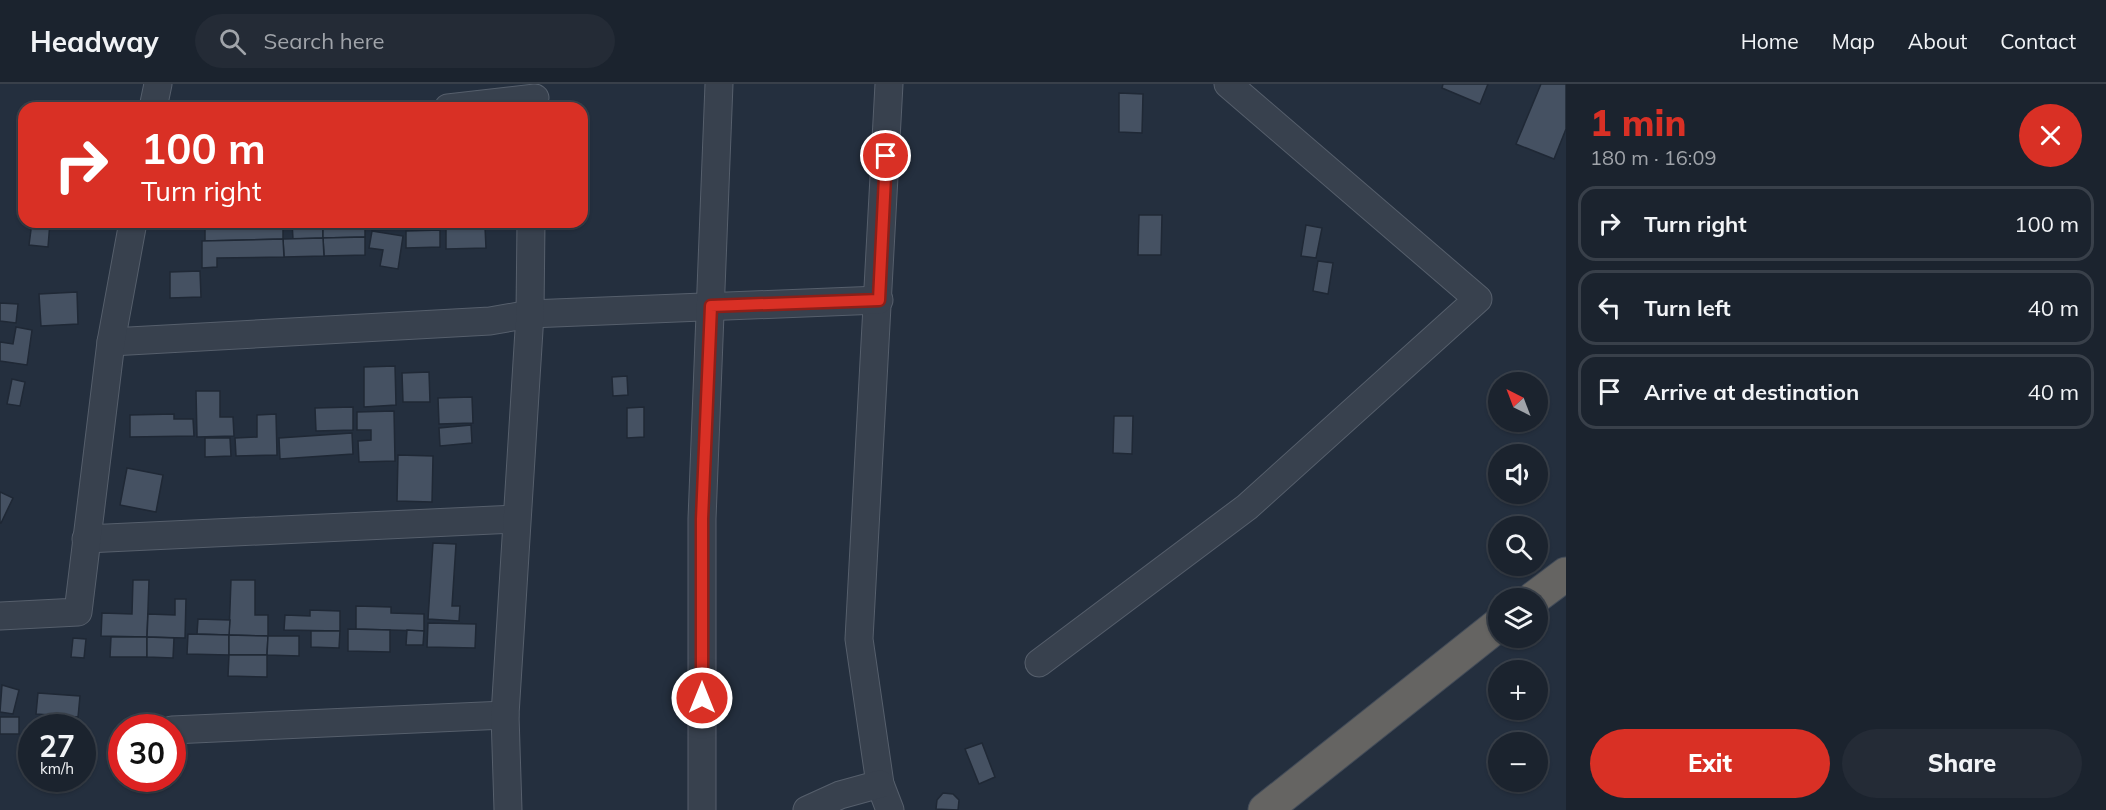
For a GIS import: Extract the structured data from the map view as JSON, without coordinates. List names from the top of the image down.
{
  "north": "top left",
  "page": {
    "header": "Headway",
    "search": "Search here",
    "nav": [
      "Home",
      "Map",
      "About",
      "Contact"
    ],
    "heading": ["1 min", "180 m · 16:09"],
    "turn": ["100 m", "Turn right"],
    "list": [
      {
        "name": "Turn right",
        "value": "100 m"
      },
      {
        "name": "Turn left",
        "value": "40 m"
      },
      {
        "name": "Arrive at destination",
        "value": "40 m"
      }
    ],
    "map_buttons": ["+", "−"],
    "speed": "27 km/h",
    "limit": "30",
    "buttons": ["Exit", "Share"]
  }
}
